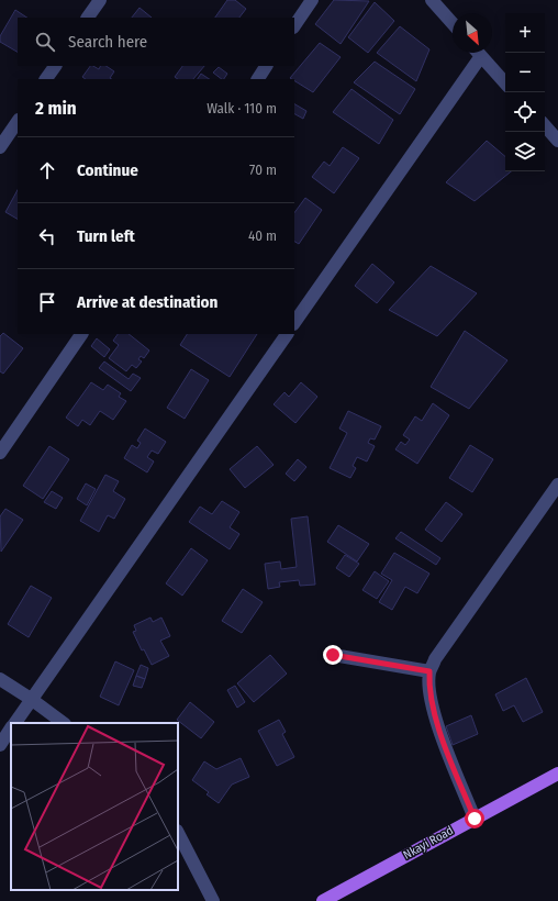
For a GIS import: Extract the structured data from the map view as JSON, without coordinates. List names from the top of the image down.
{
  "streets": {
    "main road": ["Nkayi Road"]
  },
  "north": "bottom right",
  "page": {
    "map_buttons": ["+", "−"],
    "search": "Search here",
    "heading": ["2 min", "Walk · 110 m"],
    "list": [
      ["Continue", "70 m"],
      ["Turn left", "40 m"],
      "Arrive at destination"
    ]
  }
}
